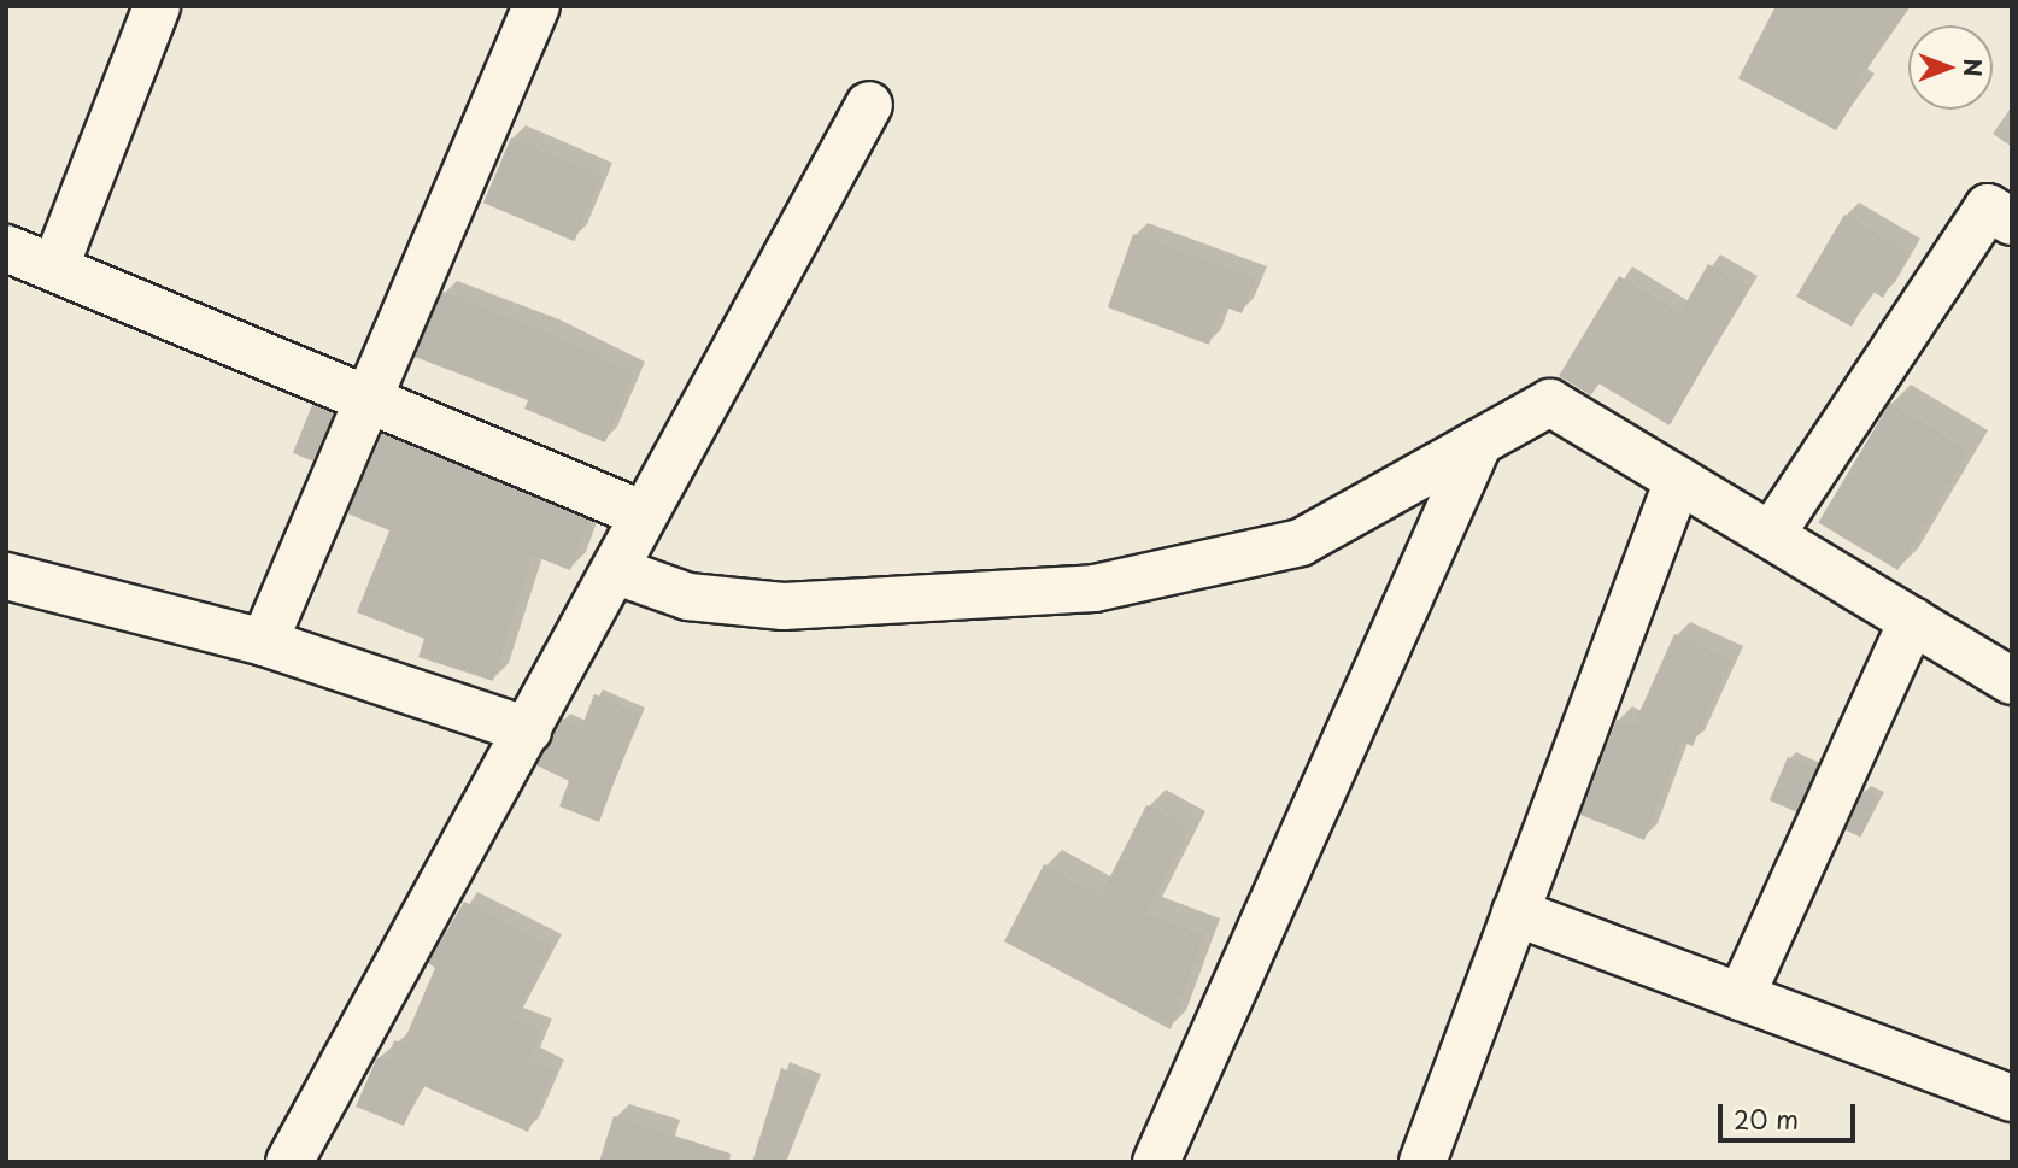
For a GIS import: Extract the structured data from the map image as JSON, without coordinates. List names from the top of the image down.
{
  "scale_bar": "20 m",
  "north": "right"
}
